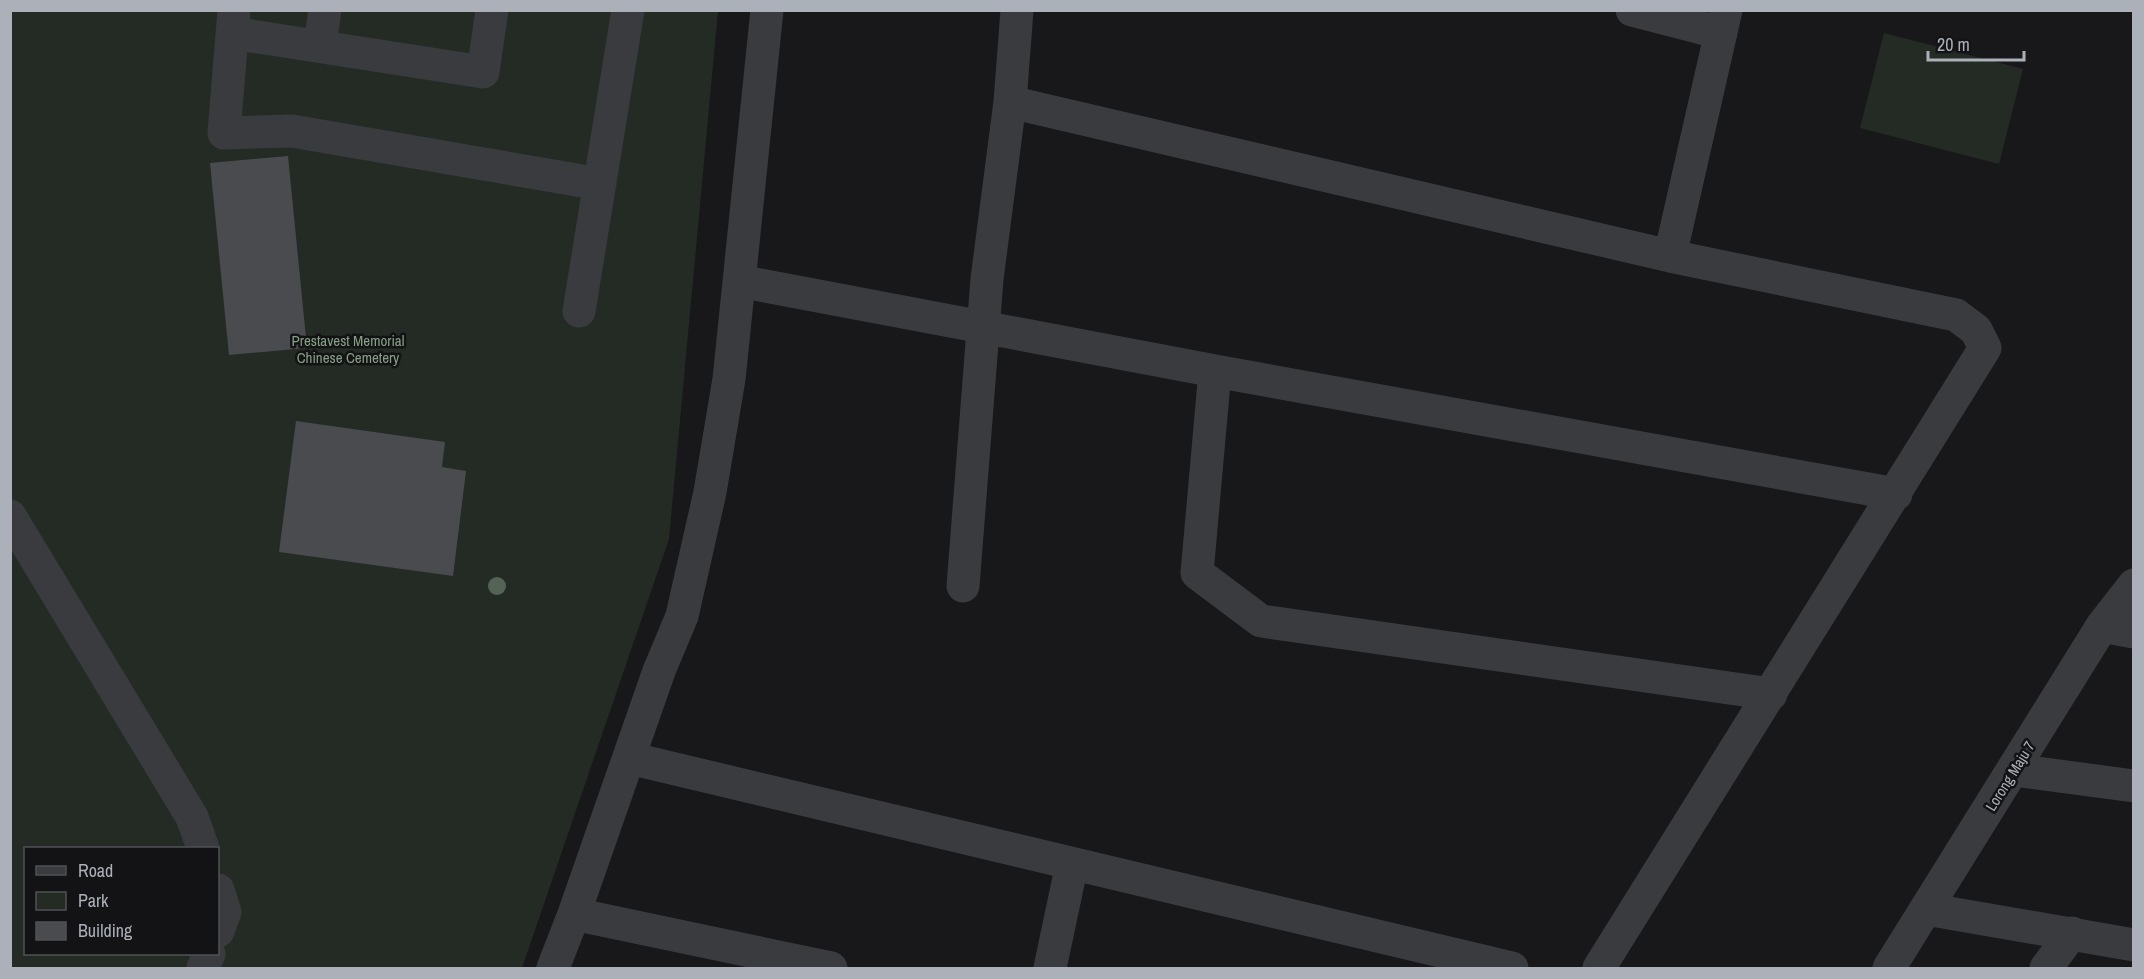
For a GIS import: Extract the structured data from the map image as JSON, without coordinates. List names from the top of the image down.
{
  "streets": {
    "street": ["Lorong Maju 7"]
  },
  "parks": ["Prestavest Memorial Chinese Cemetery"],
  "legend": ["Road", "Park", "Building"],
  "scale_bar": "20 m"
}
